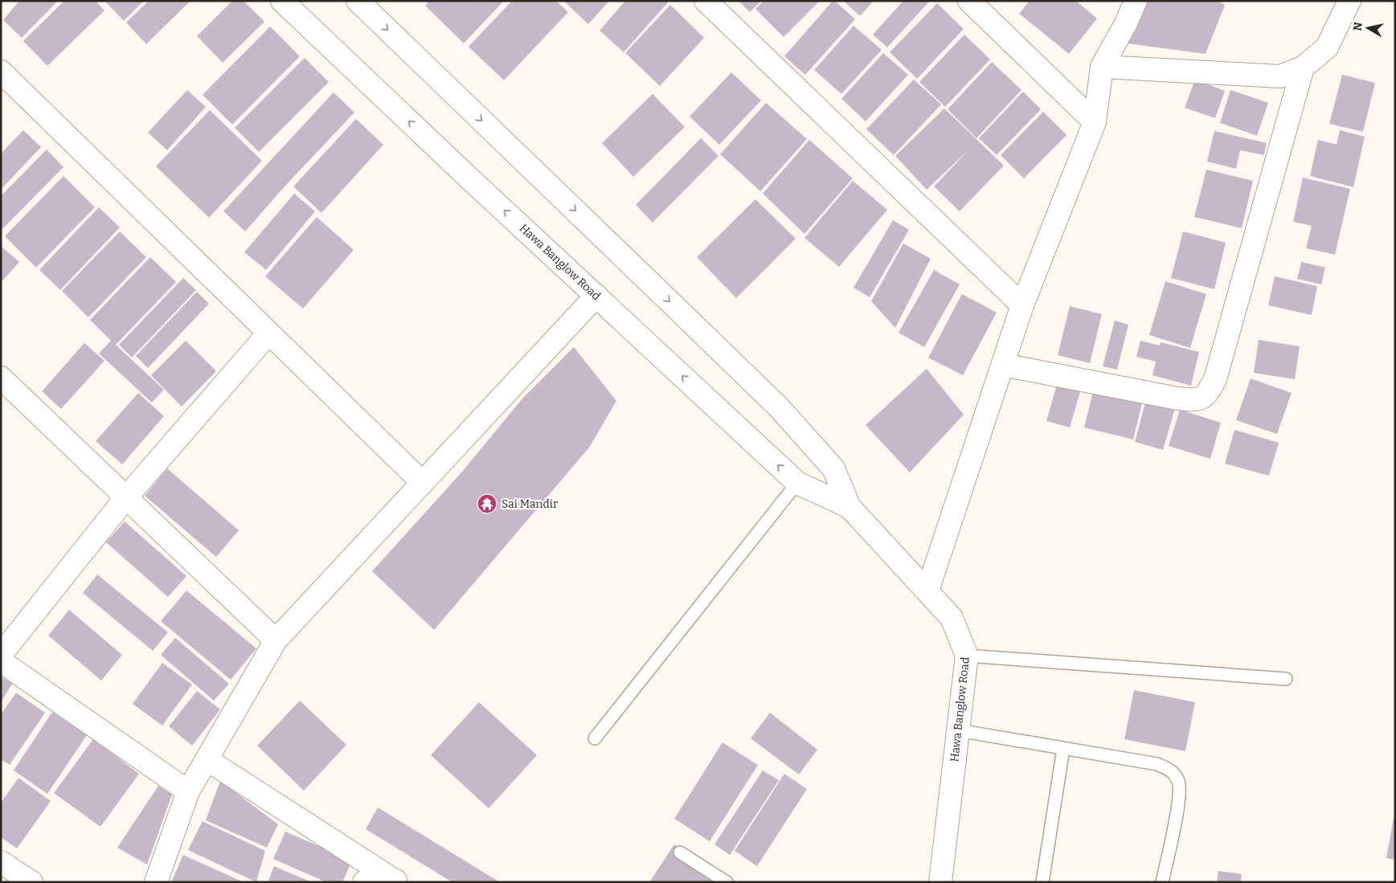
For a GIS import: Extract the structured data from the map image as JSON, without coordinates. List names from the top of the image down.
{
  "streets": {
    "street": ["Hawa Banglow Road"]
  },
  "places": {
    "temple": ["Sai Mandir"]
  },
  "north": "left"
}
